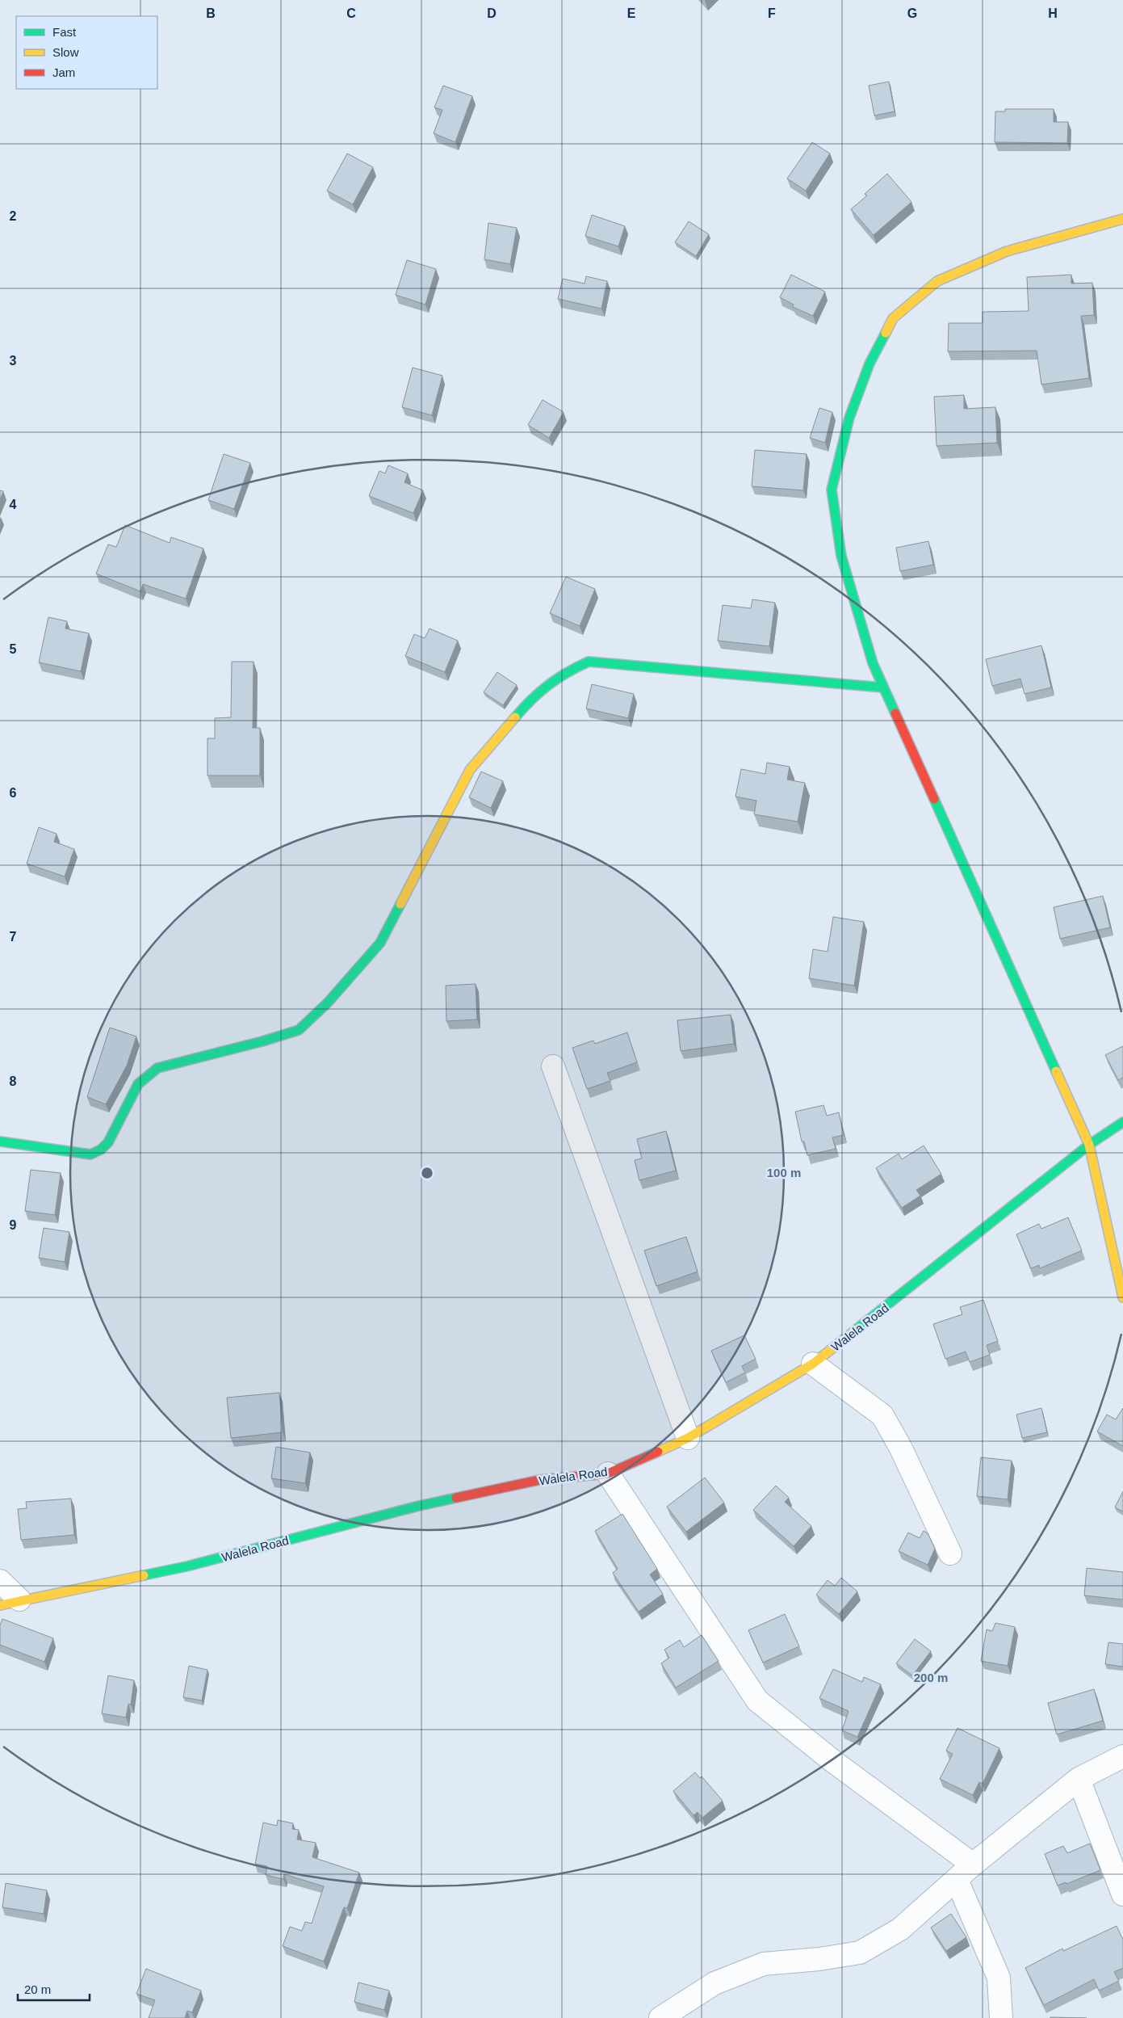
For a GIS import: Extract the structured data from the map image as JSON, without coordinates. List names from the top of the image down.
{
  "streets": {
    "street": ["Walela Road"]
  },
  "legend": ["Fast", "Slow", "Jam"],
  "scale_bar": "20 m",
  "grid": {
    "columns": [
      "B",
      "C",
      "D",
      "E",
      "F",
      "G",
      "H"
    ],
    "rows": [
      "2",
      "3",
      "4",
      "5",
      "6",
      "7",
      "8",
      "9"
    ]
  },
  "rings": ["100 m", "200 m"]
}
